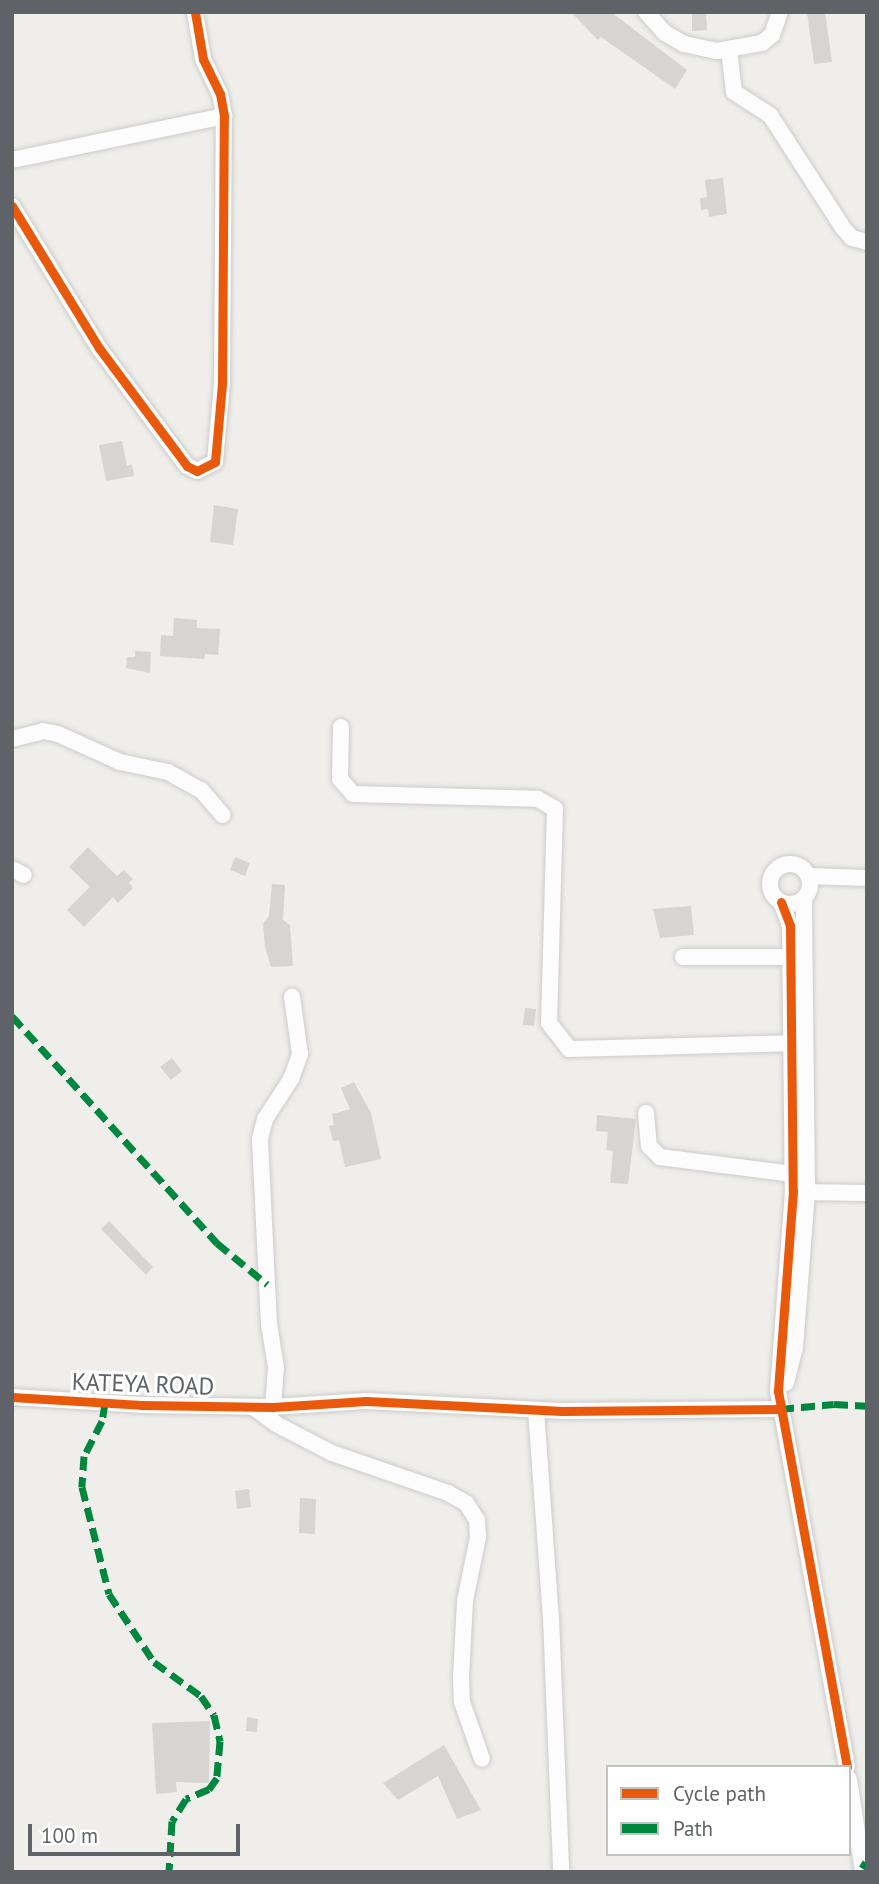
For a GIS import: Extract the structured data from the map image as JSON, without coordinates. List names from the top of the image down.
{
  "streets": {
    "street": ["KATEYA ROAD"]
  },
  "legend": ["Cycle path", "Path"],
  "scale_bar": "100 m"
}
